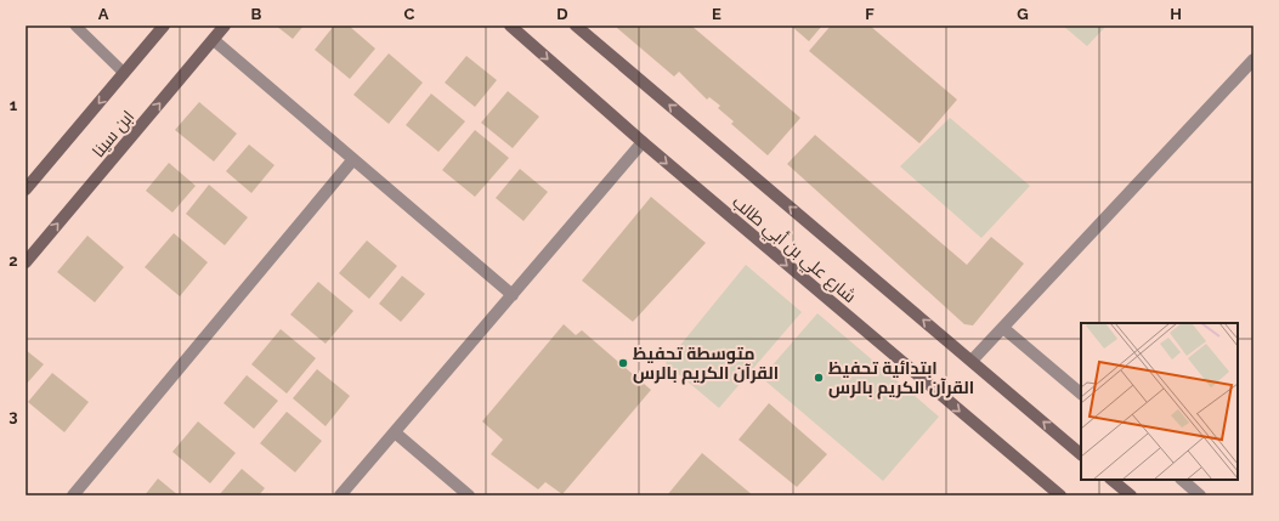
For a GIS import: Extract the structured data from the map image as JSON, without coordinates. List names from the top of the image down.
{
  "streets": {
    "street": ["ابن سينا", "شارع علي بن أبي طالب"]
  },
  "places": ["متوسطة تحفيظ القرآن الكريم بالرس", "ابتدائية تحفيظ القرآن الكريم بالرس"],
  "grid": {
    "columns": [
      "A",
      "B",
      "C",
      "D",
      "E",
      "F",
      "G",
      "H"
    ],
    "rows": ["1", "2", "3"]
  }
}
